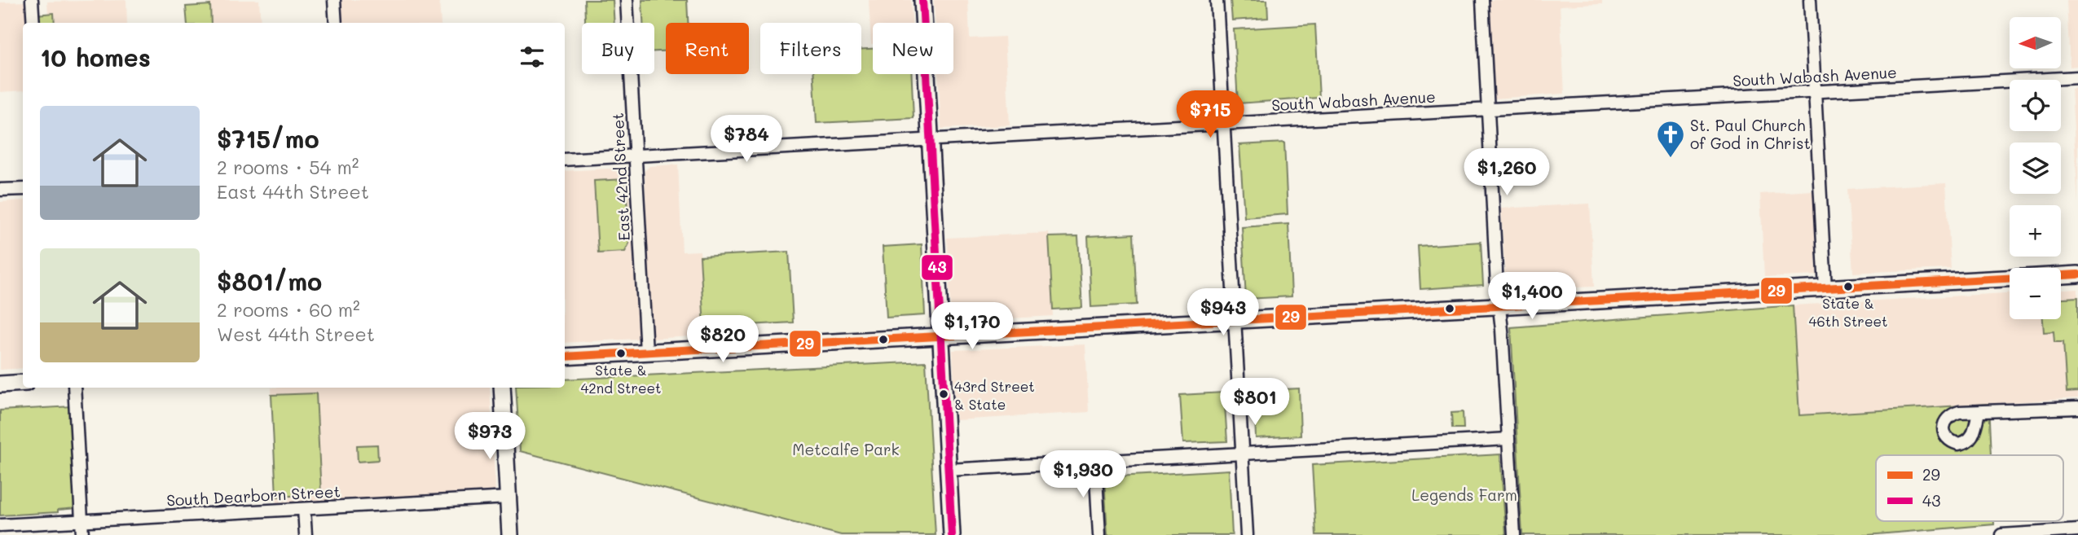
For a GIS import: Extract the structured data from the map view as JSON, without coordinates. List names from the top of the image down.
{
  "streets": {
    "street": ["South Wabash Avenue", "East 42nd Street", "South Dearborn Street"]
  },
  "crossings": [
    ["South Wabash Avenue", "East 42nd Street"]
  ],
  "parks": ["Metcalfe Park", "Legends Farm"],
  "places": {
    "church": ["St. Paul Church of God in Christ"],
    "other": ["State & 46th Street", "State & 42nd Street", "43rd Street & State"]
  },
  "lines": ["transit line 43", "transit line 29"],
  "legend": ["29", "43"],
  "north": "left",
  "page": {
    "map_buttons": ["+", "−"],
    "chip": [
      "Buy",
      "Rent",
      "Filters",
      "New"
    ],
    "heading": "10 homes",
    "price": [
      "$715",
      "$784",
      "$1,260",
      "$1,400",
      "$943",
      "$1,170",
      "$820",
      "$801",
      "$973",
      "$1,930"
    ],
    "list": [
      {
        "name": "$715/mo",
        "note": "2 rooms · 54 m² · East 44th Street"
      },
      {
        "name": "$801/mo",
        "note": "2 rooms · 60 m² · West 44th Street"
      }
    ]
  }
}
